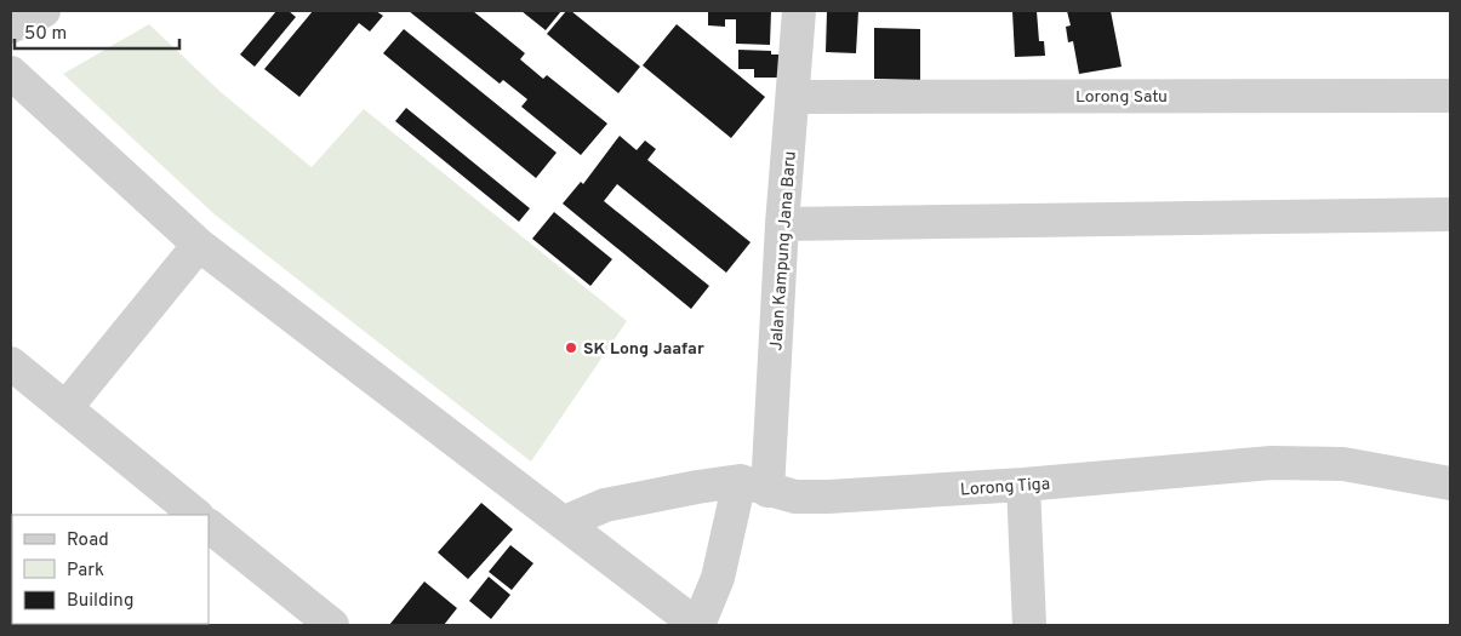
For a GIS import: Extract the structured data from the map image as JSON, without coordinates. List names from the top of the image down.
{
  "streets": {
    "street": ["Lorong Satu", "Jalan Kampung Jana Baru", "Lorong Tiga"]
  },
  "crossings": [
    ["Lorong Satu", "Jalan Kampung Jana Baru"],
    ["Jalan Kampung Jana Baru", "Lorong Tiga"]
  ],
  "places": ["SK Long Jaafar"],
  "legend": ["Road", "Park", "Building"],
  "scale_bar": "50 m"
}
